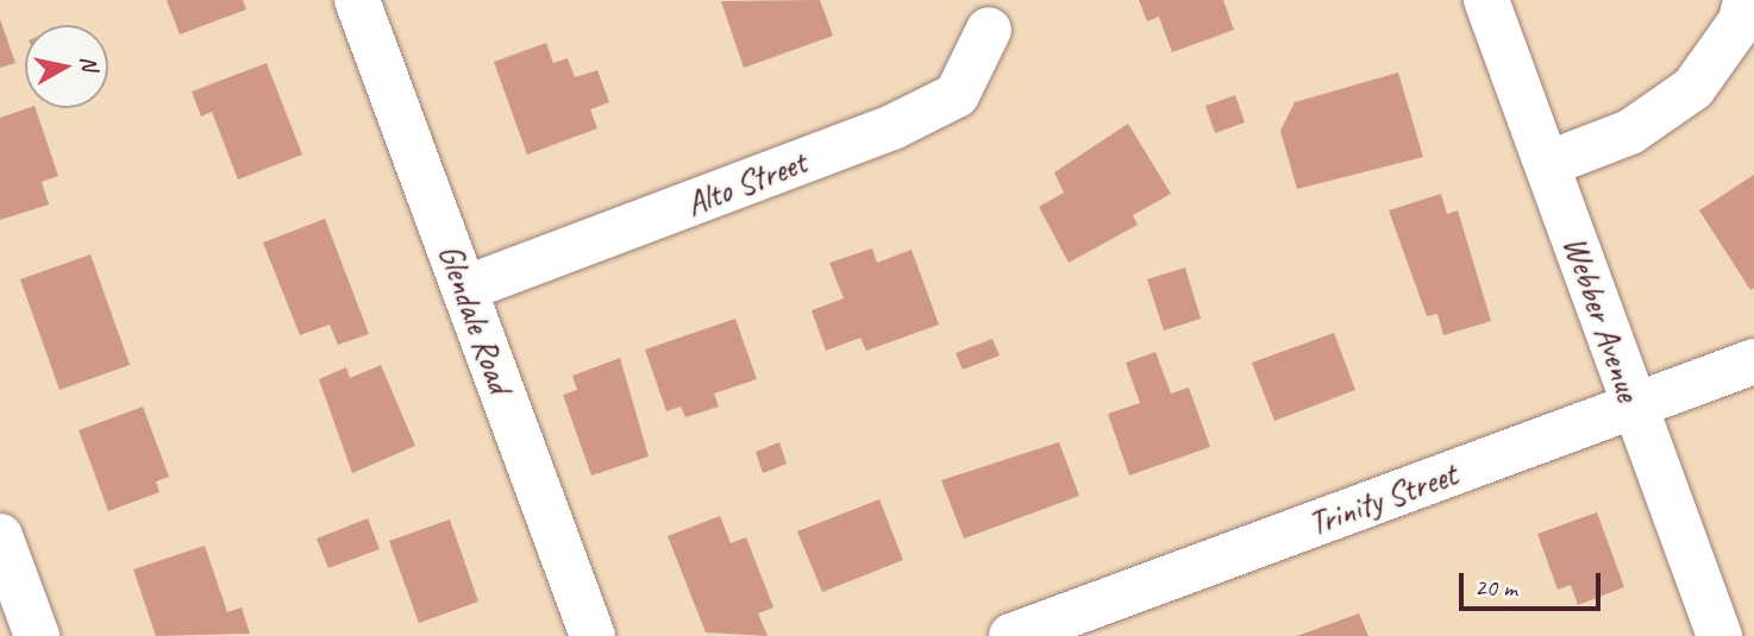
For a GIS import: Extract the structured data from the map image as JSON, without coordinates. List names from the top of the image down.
{
  "streets": {
    "street": [
      "Alto Street",
      "Glendale Road",
      "Webber Avenue",
      "Trinity Street"
    ]
  },
  "crossings": [
    ["Alto Street", "Glendale Road"],
    ["Webber Avenue", "Trinity Street"]
  ],
  "scale_bar": "20 m",
  "north": "right"
}
